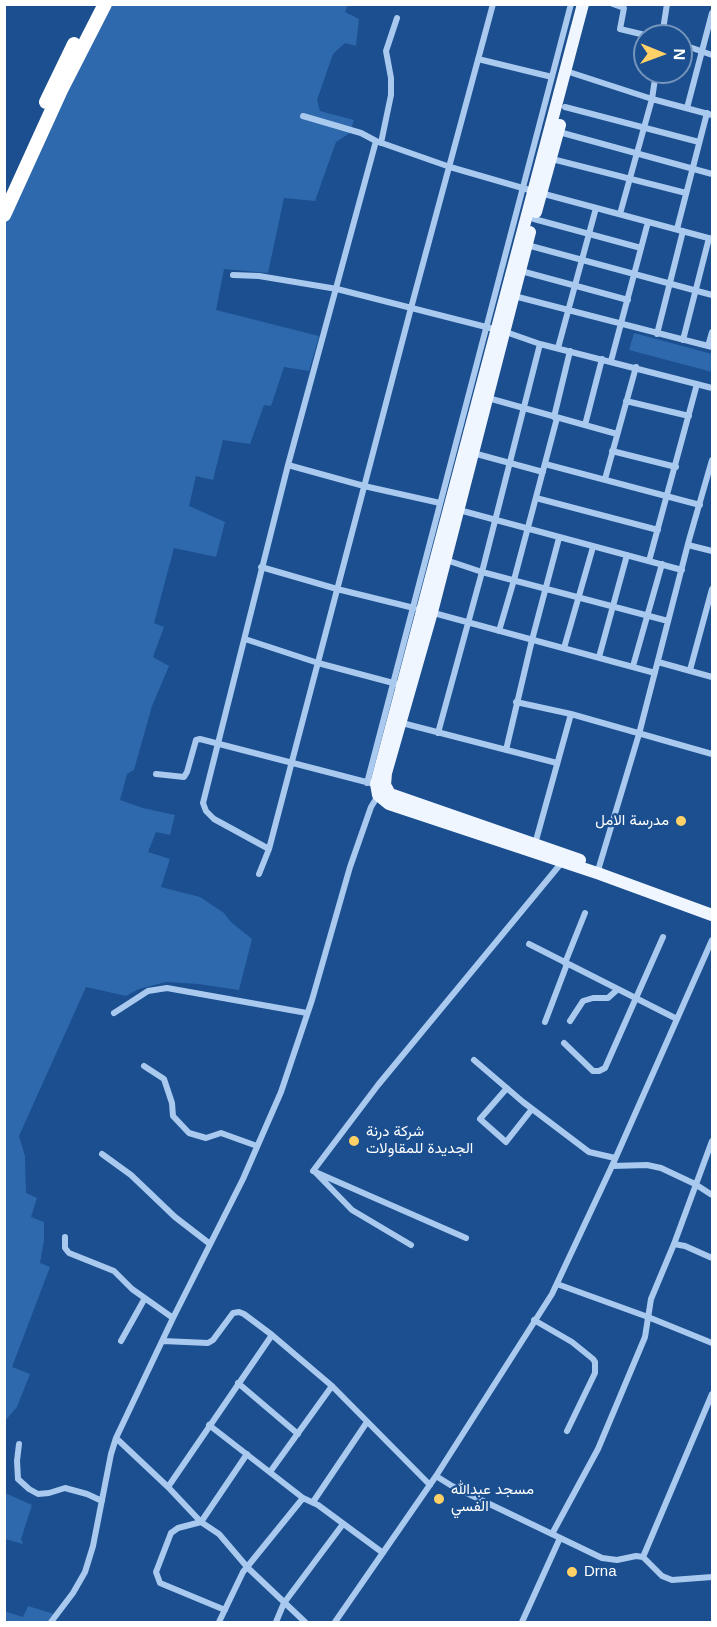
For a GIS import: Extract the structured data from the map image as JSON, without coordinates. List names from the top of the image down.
{
  "places": [
    "مدرسة الامل",
    "شركة درنة الجديدة للمقاولات",
    "مسجد عبدالله الفسي",
    "Drna"
  ],
  "north": "right"
}
